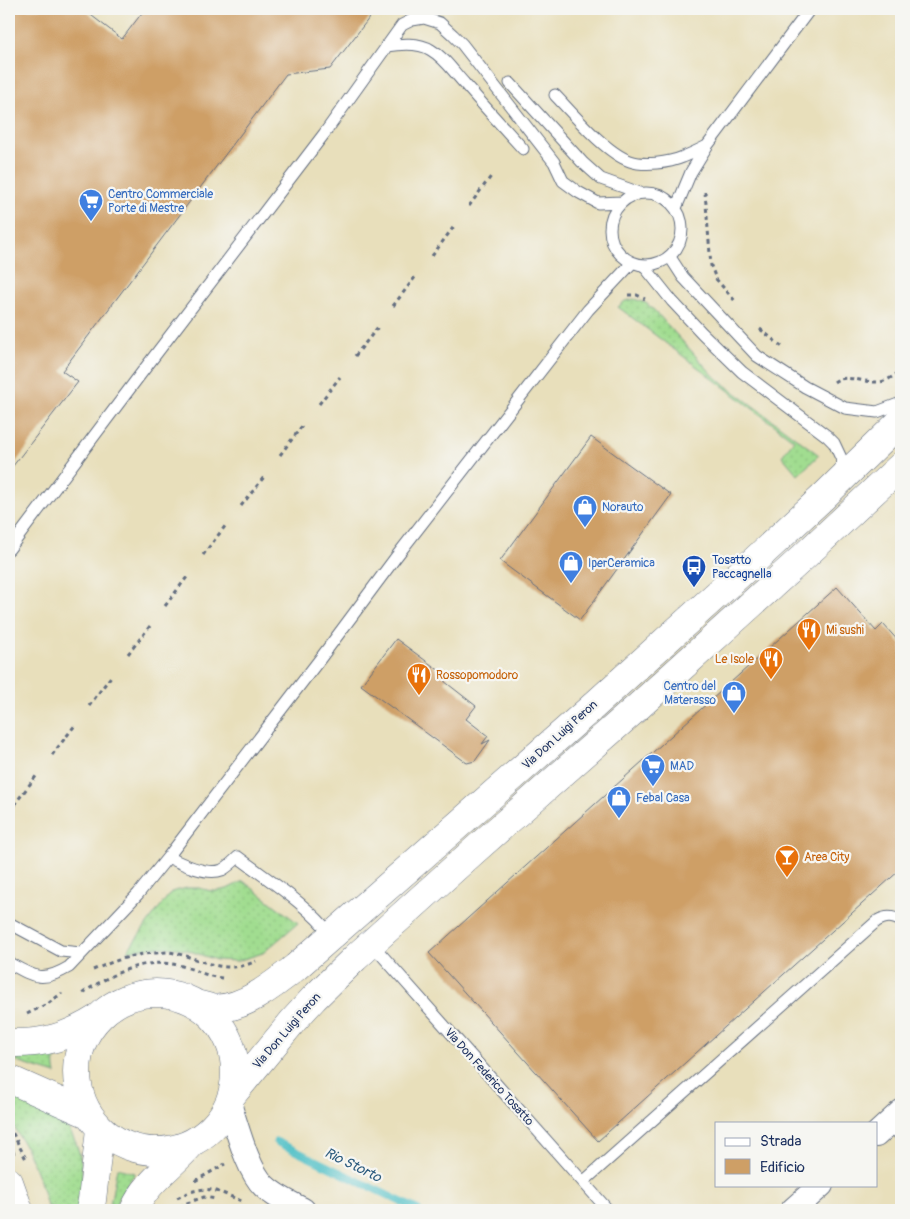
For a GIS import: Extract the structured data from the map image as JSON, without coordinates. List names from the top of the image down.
{
  "streets": {
    "street": ["Via Don Luigi Peron"],
    "lane": ["Via Don Federico Tosatto"]
  },
  "crossings": [
    ["Via Don Luigi Peron", "Via Don Federico Tosatto"]
  ],
  "water": ["Rio Storto"],
  "places": {
    "supermarket": ["Centro Commerciale Porte di Mestre", "MAD"],
    "shop": [
      "Norauto",
      "IperCeramica",
      "Centro del Materasso",
      "Febal Casa"
    ],
    "bus stop": ["Tosatto Paccagnella"],
    "restaurant": ["Mi sushi", "Le Isole", "Rossopomodoro"],
    "bar": ["Area City"]
  },
  "legend": ["Strada", "Edificio"]
}
